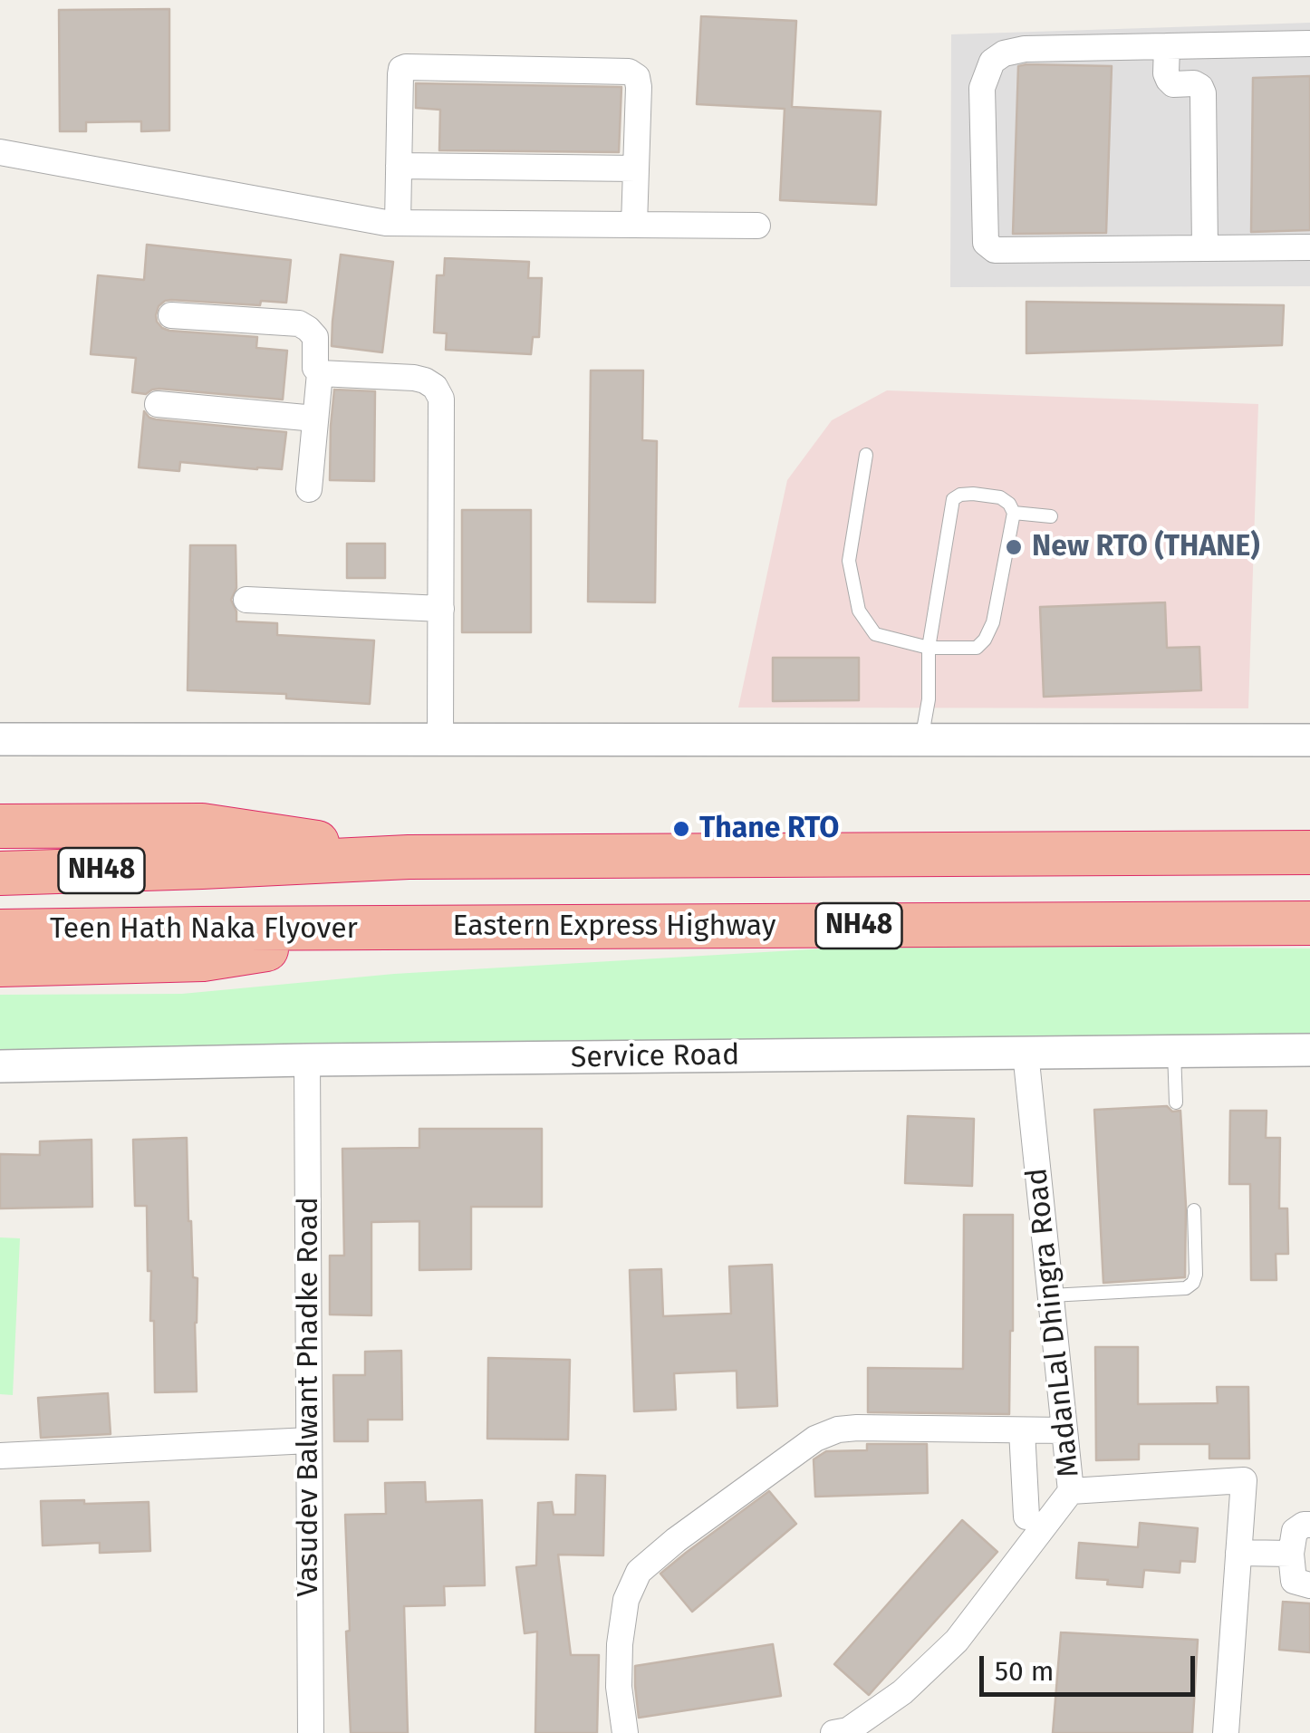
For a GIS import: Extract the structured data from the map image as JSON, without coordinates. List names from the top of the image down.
{
  "streets": {
    "highway": ["NH48", "Eastern Express Highway", "Teen Hath Naka Flyover"],
    "street": ["Service Road", "MadanLal Dhingra Road", "Vasudev Balwant Phadke Road"]
  },
  "crossings": [
    ["NH48", "Teen Hath Naka Flyover"],
    ["Eastern Express Highway", "Teen Hath Naka Flyover"],
    ["Service Road", "MadanLal Dhingra Road"],
    ["Service Road", "Vasudev Balwant Phadke Road"]
  ],
  "places": ["New RTO (THANE)", "Thane RTO"],
  "scale_bar": "50 m"
}
